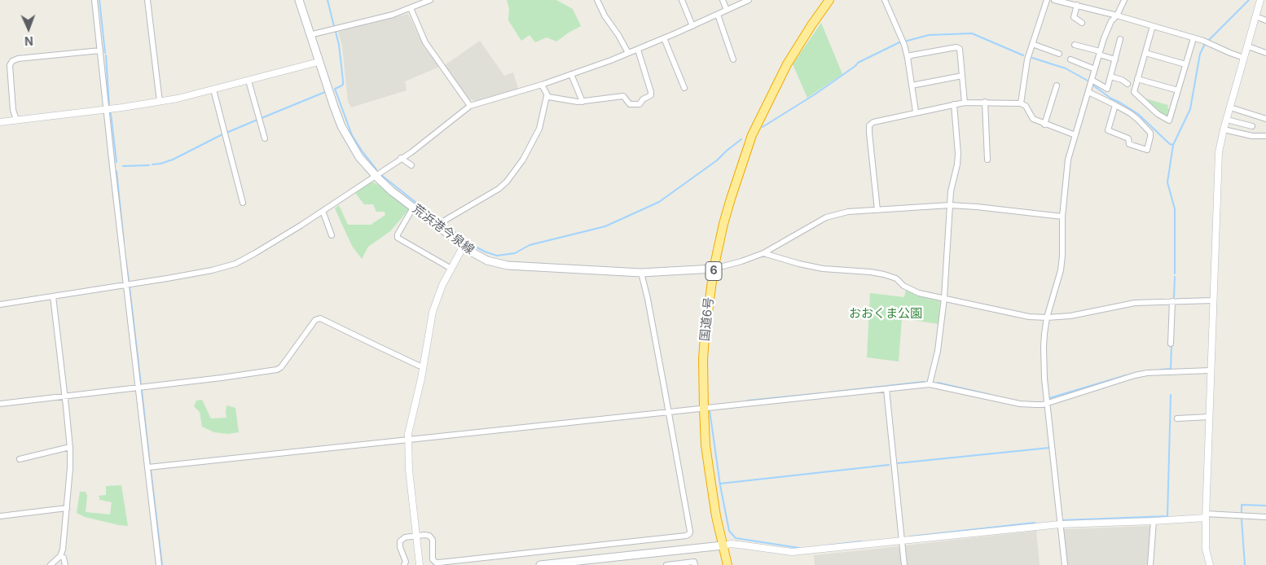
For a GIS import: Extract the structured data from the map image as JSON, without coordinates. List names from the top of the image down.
{
  "streets": {
    "highway": ["6", "国道6号"],
    "main road": ["荒浜港今泉線"]
  },
  "crossings": [
    ["荒浜港今泉線", "国道6号"]
  ],
  "parks": ["おおくま公園"],
  "north": "bottom"
}
